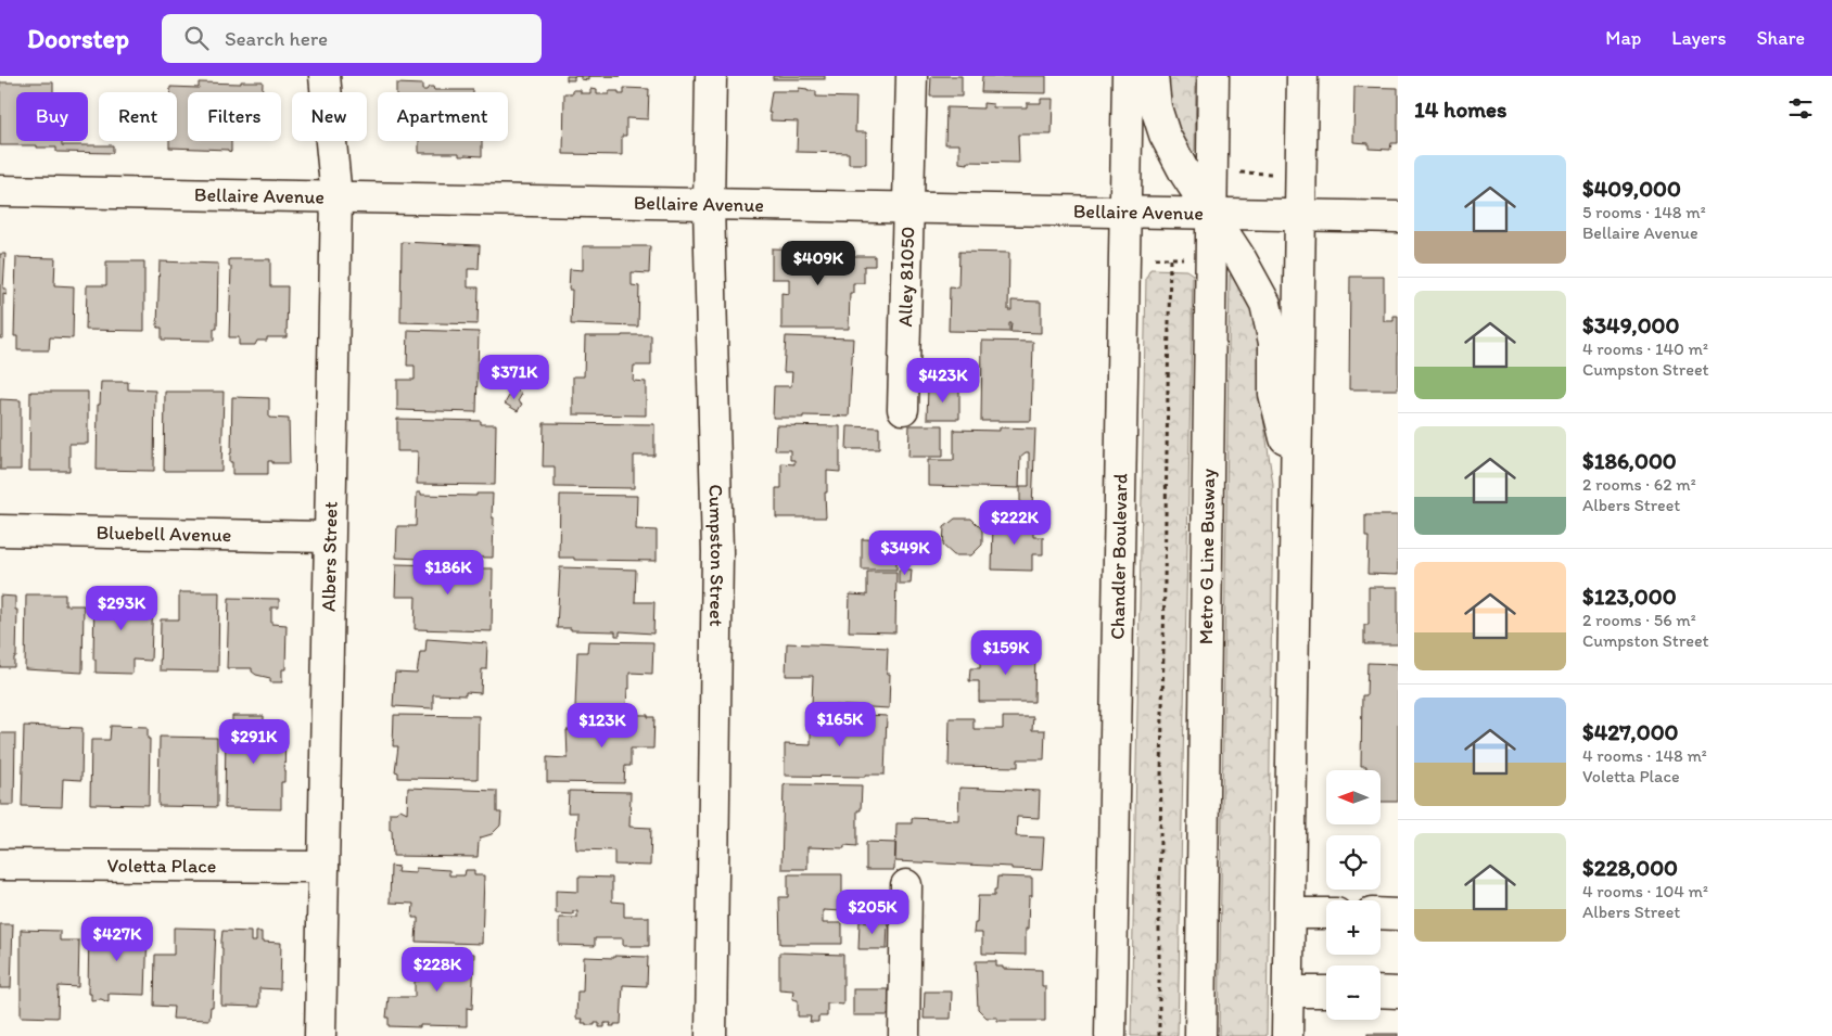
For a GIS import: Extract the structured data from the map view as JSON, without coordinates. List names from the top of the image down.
{
  "streets": {
    "street": [
      "Bellaire Avenue",
      "Alley 81050",
      "Bluebell Avenue",
      "Albers Street",
      "Cumpston Street",
      "Metro G Line Busway",
      "Chandler Boulevard",
      "Voletta Place"
    ]
  },
  "crossings": [
    ["Bellaire Avenue", "Alley 81050"],
    ["Bellaire Avenue", "Albers Street"],
    ["Bellaire Avenue", "Cumpston Street"],
    ["Bellaire Avenue", "Metro G Line Busway"],
    ["Bellaire Avenue", "Chandler Boulevard"],
    ["Bluebell Avenue", "Albers Street"],
    ["Albers Street", "Voletta Place"]
  ],
  "north": "left",
  "page": {
    "header": "Doorstep",
    "search": "Search here",
    "nav": ["Map", "Layers", "Share"],
    "heading": "14 homes",
    "chip": [
      "Buy",
      "Rent",
      "Filters",
      "New",
      "Apartment"
    ],
    "list": [
      {
        "name": "$409,000",
        "note": "5 rooms · 148 m² · Bellaire Avenue"
      },
      {
        "name": "$349,000",
        "note": "4 rooms · 140 m² · Cumpston Street"
      },
      {
        "name": "$186,000",
        "note": "2 rooms · 62 m² · Albers Street"
      },
      {
        "name": "$123,000",
        "note": "2 rooms · 56 m² · Cumpston Street"
      },
      {
        "name": "$427,000",
        "note": "4 rooms · 148 m² · Voletta Place"
      },
      {
        "name": "$228,000",
        "note": "4 rooms · 104 m² · Albers Street"
      }
    ],
    "price": [
      "$409K",
      "$371K",
      "$423K",
      "$222K",
      "$349K",
      "$186K",
      "$293K",
      "$159K",
      "$165K",
      "$123K",
      "$291K",
      "$205K",
      "$427K",
      "$228K"
    ],
    "map_buttons": ["+", "−"]
  }
}
